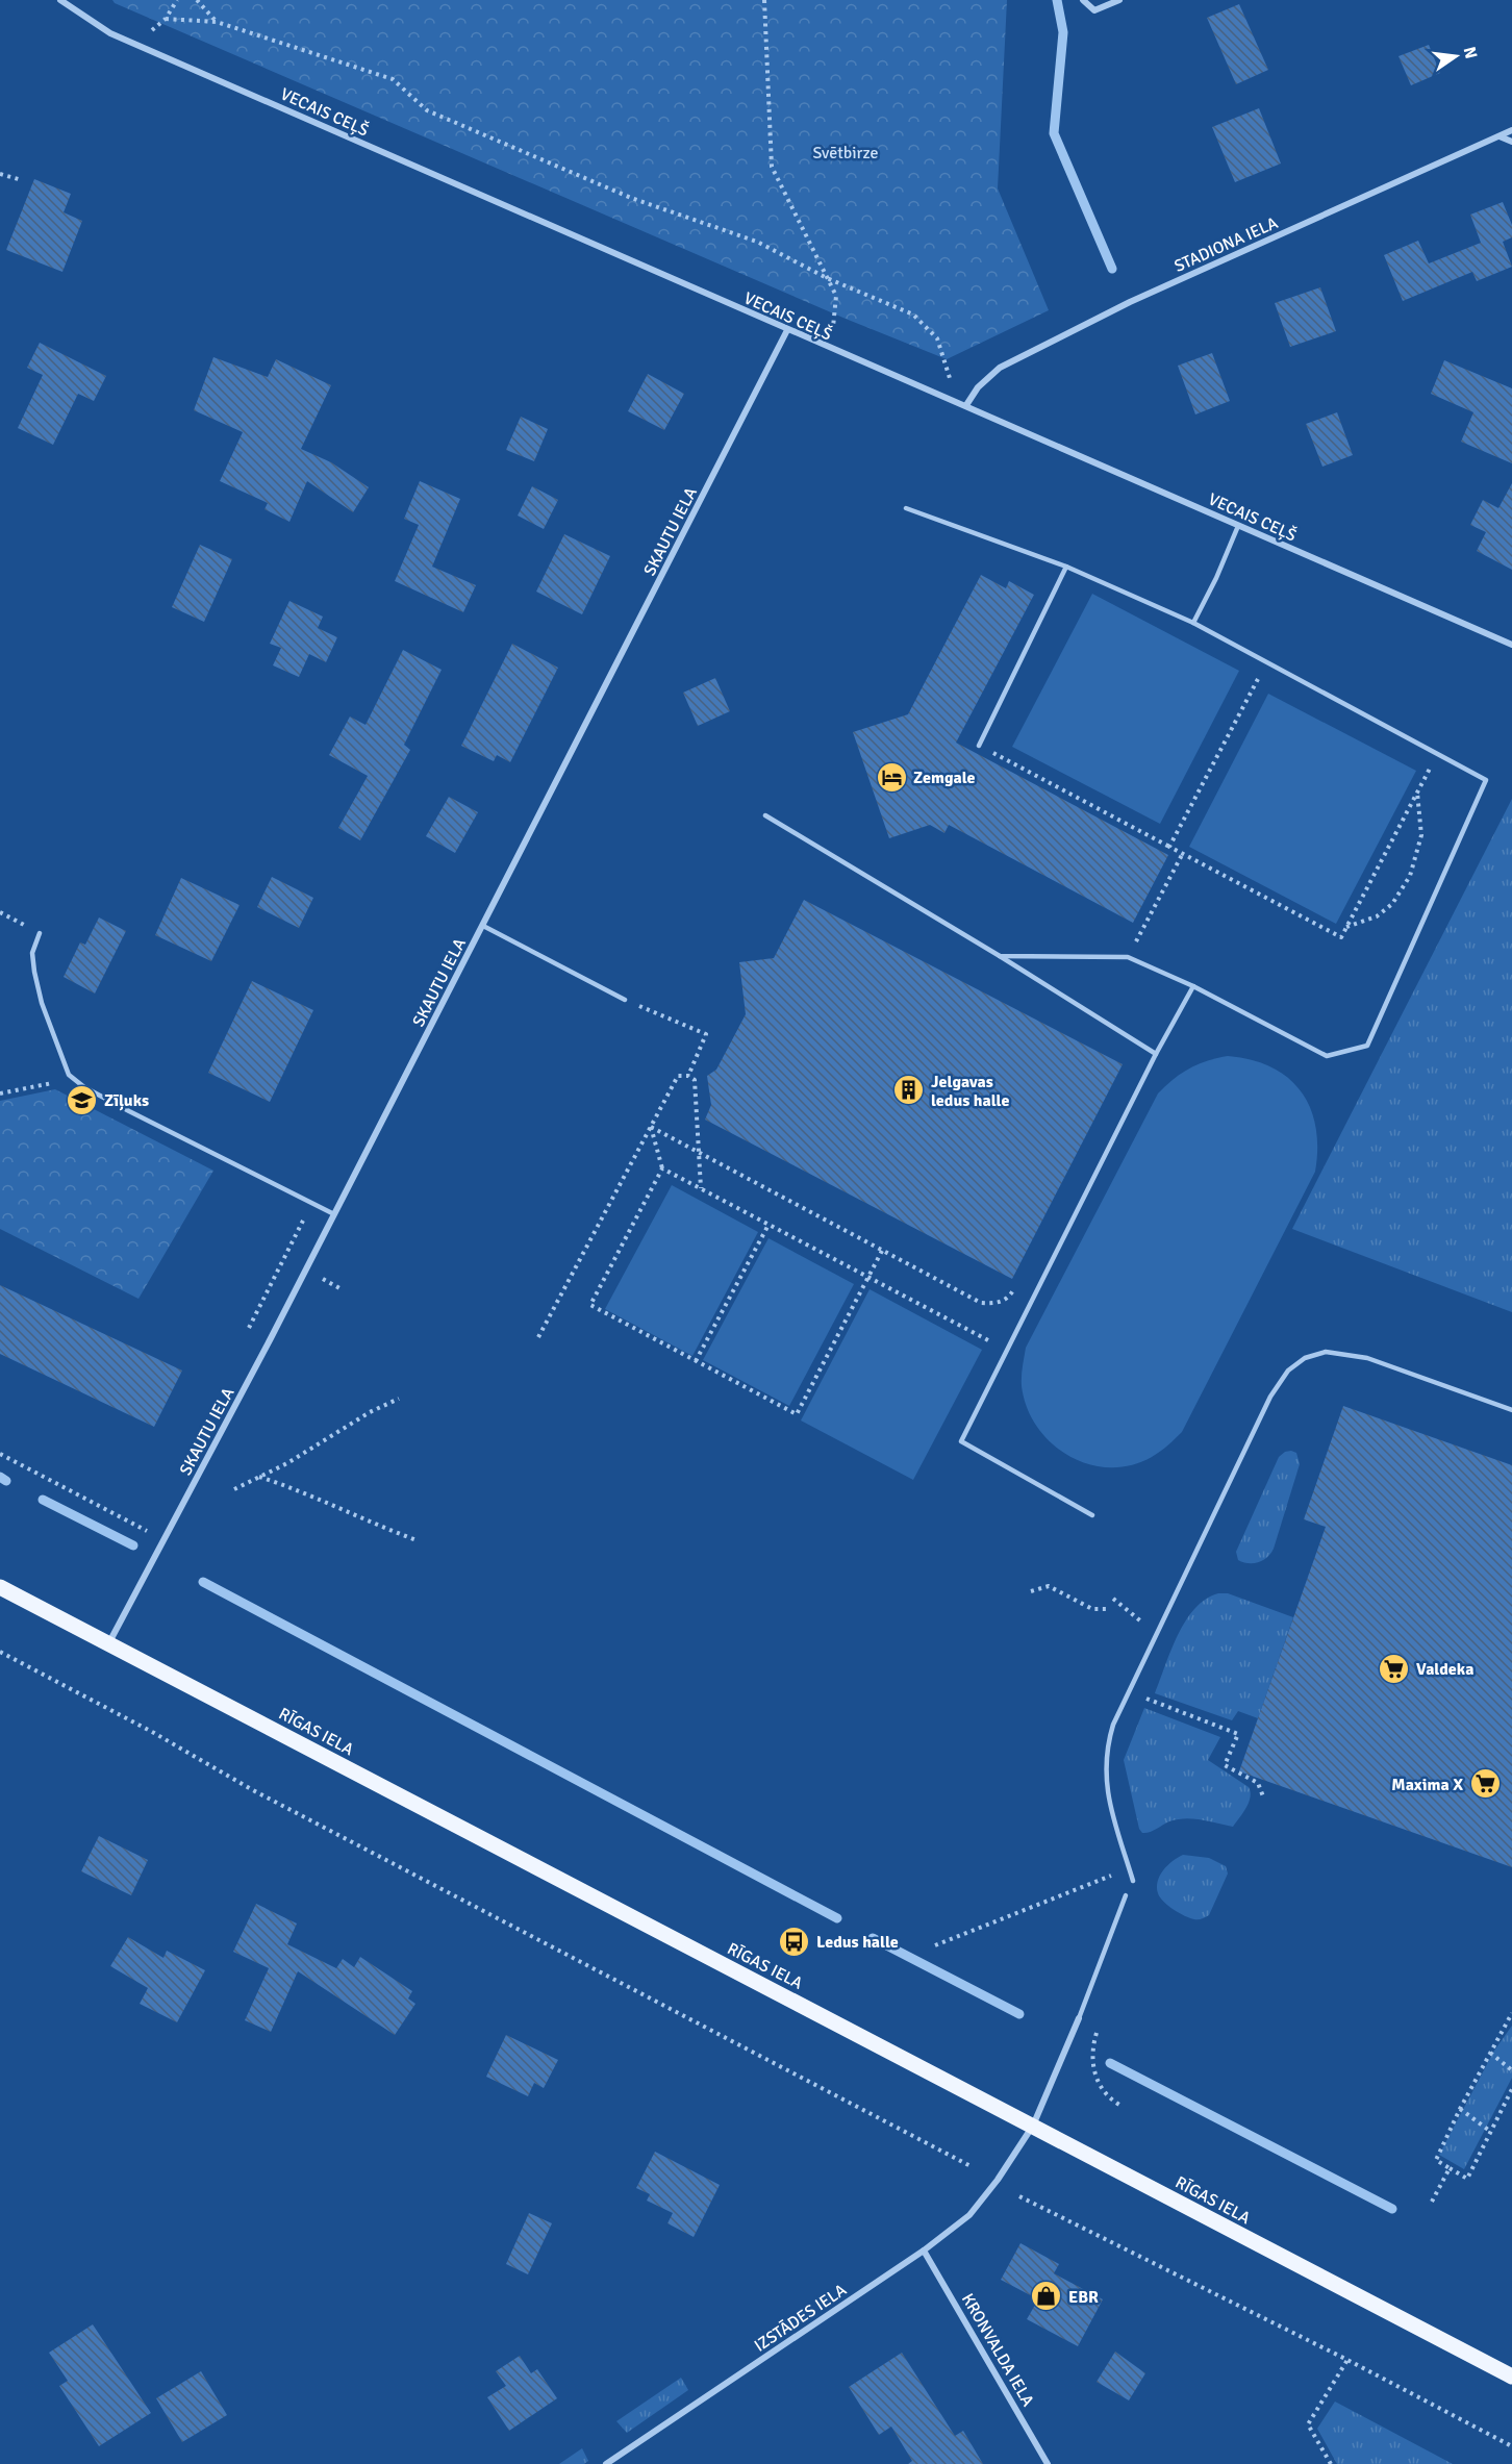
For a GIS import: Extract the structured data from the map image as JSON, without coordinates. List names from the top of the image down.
{
  "streets": {
    "main road": ["RĪGAS IELA"],
    "street": [
      "VECAIS CEĻŠ",
      "STADIONA IELA",
      "SKAUTU IELA",
      "IZSTĀDES IELA",
      "KRONVALDA IELA"
    ]
  },
  "crossings": [
    ["VECAIS CEĻŠ", "STADIONA IELA"],
    ["VECAIS CEĻŠ", "SKAUTU IELA"],
    ["SKAUTU IELA", "RĪGAS IELA"],
    ["RĪGAS IELA", "IZSTĀDES IELA"],
    ["IZSTĀDES IELA", "KRONVALDA IELA"]
  ],
  "parks": ["Svētbirze"],
  "places": {
    "hotel": ["Zemgale"],
    "building": ["Jelgavas ledus halle"],
    "school or university": ["Zīļuks"],
    "supermarket": ["Valdeka", "Maxima X"],
    "bus stop": ["Ledus halle"],
    "shop": ["EBR"]
  },
  "north": "right"
}
